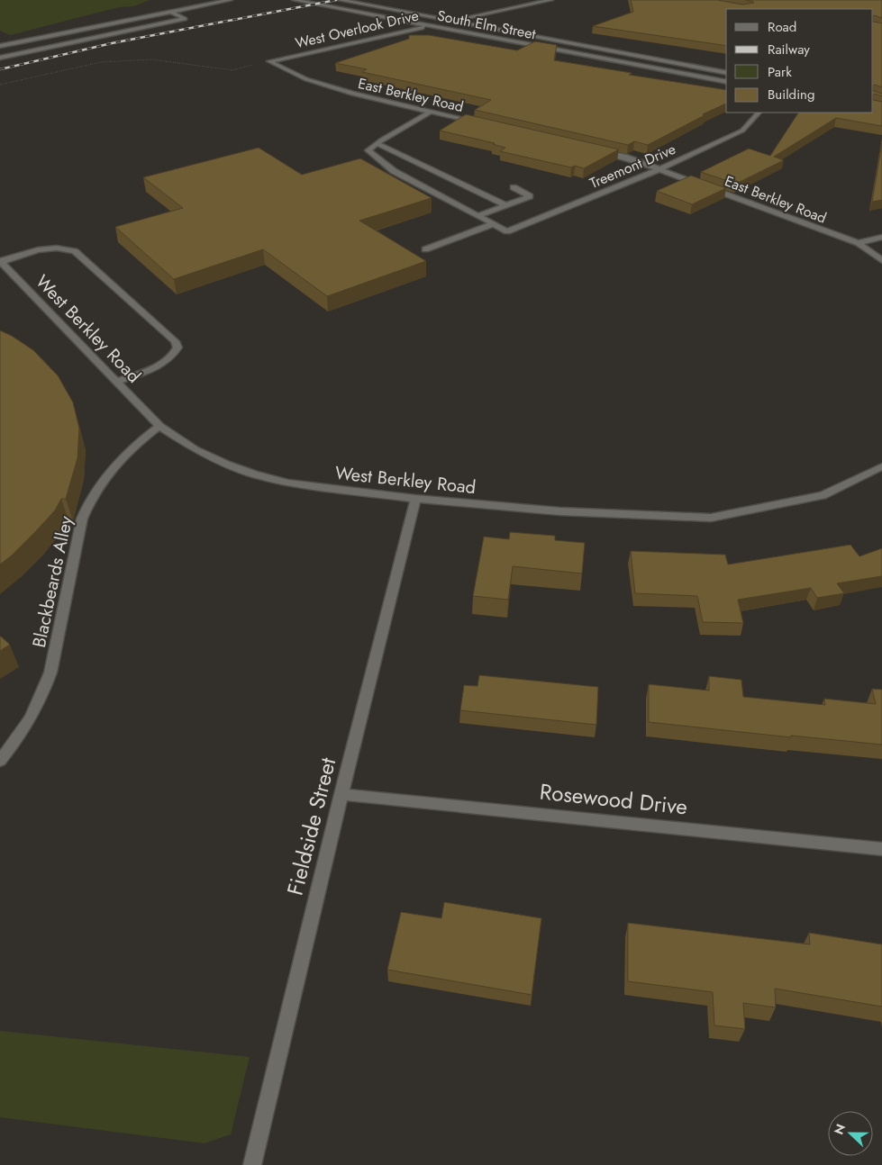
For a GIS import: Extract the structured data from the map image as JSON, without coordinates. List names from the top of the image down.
{
  "streets": {
    "street": [
      "South Elm Street",
      "West Overlook Drive",
      "East Berkley Road",
      "Treemont Drive",
      "West Berkley Road",
      "Blackbeards Alley",
      "Rosewood Drive",
      "Fieldside Street"
    ]
  },
  "crossings": [
    ["South Elm Street", "West Overlook Drive"],
    ["West Overlook Drive", "East Berkley Road"],
    ["East Berkley Road", "Treemont Drive"],
    ["West Berkley Road", "Blackbeards Alley"],
    ["West Berkley Road", "Fieldside Street"],
    ["Rosewood Drive", "Fieldside Street"]
  ],
  "legend": [
    "Road",
    "Railway",
    "Park",
    "Building"
  ],
  "north": "left"
}
